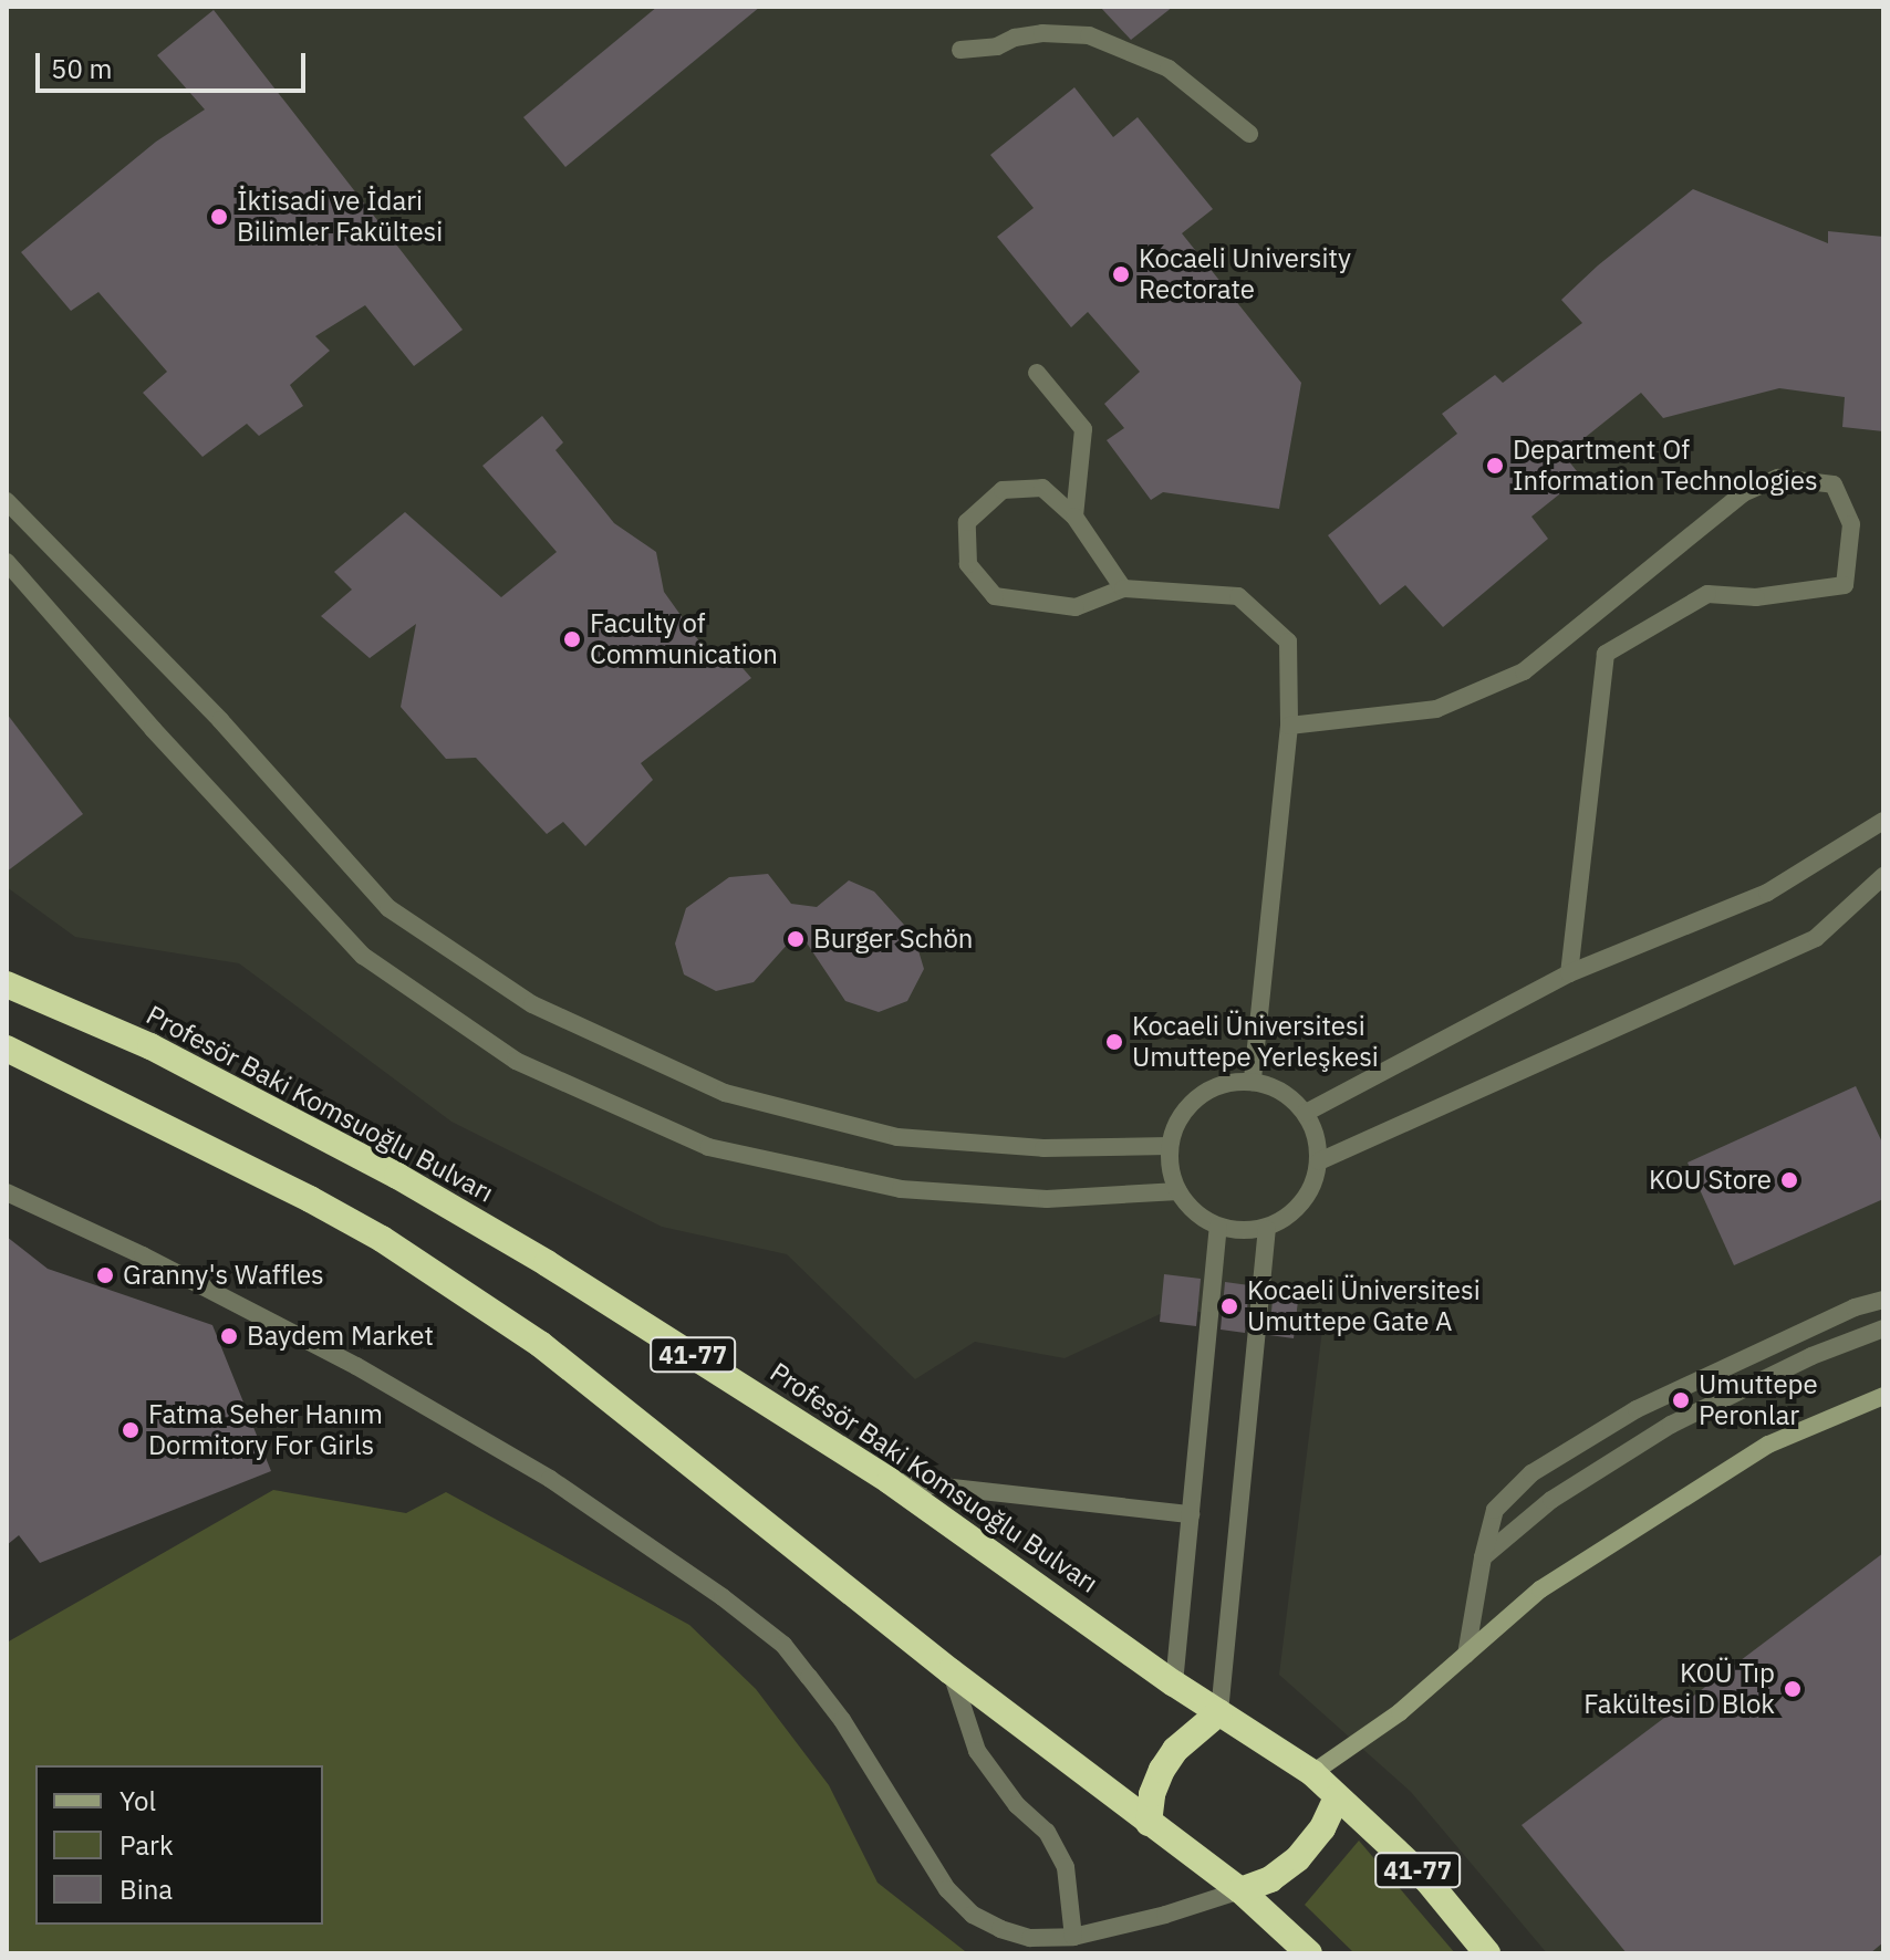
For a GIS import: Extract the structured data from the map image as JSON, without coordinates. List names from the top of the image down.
{
  "streets": {
    "highway": ["Profesör Baki Komsuoğlu Bulvarı", "41-77"]
  },
  "places": [
    "İktisadi ve İdari Bilimler Fakültesi",
    "Kocaeli University Rectorate",
    "Department Of Information Technologies",
    "Faculty of Communication",
    "Burger Schön",
    "Kocaeli Üniversitesi Umuttepe Yerleşkesi",
    "KOU Store",
    "Granny's Waffles",
    "Kocaeli Üniversitesi Umuttepe Gate A",
    "Baydem Market",
    "Umuttepe Peronlar",
    "Fatma Seher Hanım Dormitory For Girls",
    "KOÜ Tıp Fakültesi D Blok"
  ],
  "legend": ["Yol", "Park", "Bina"],
  "scale_bar": "50 m"
}
